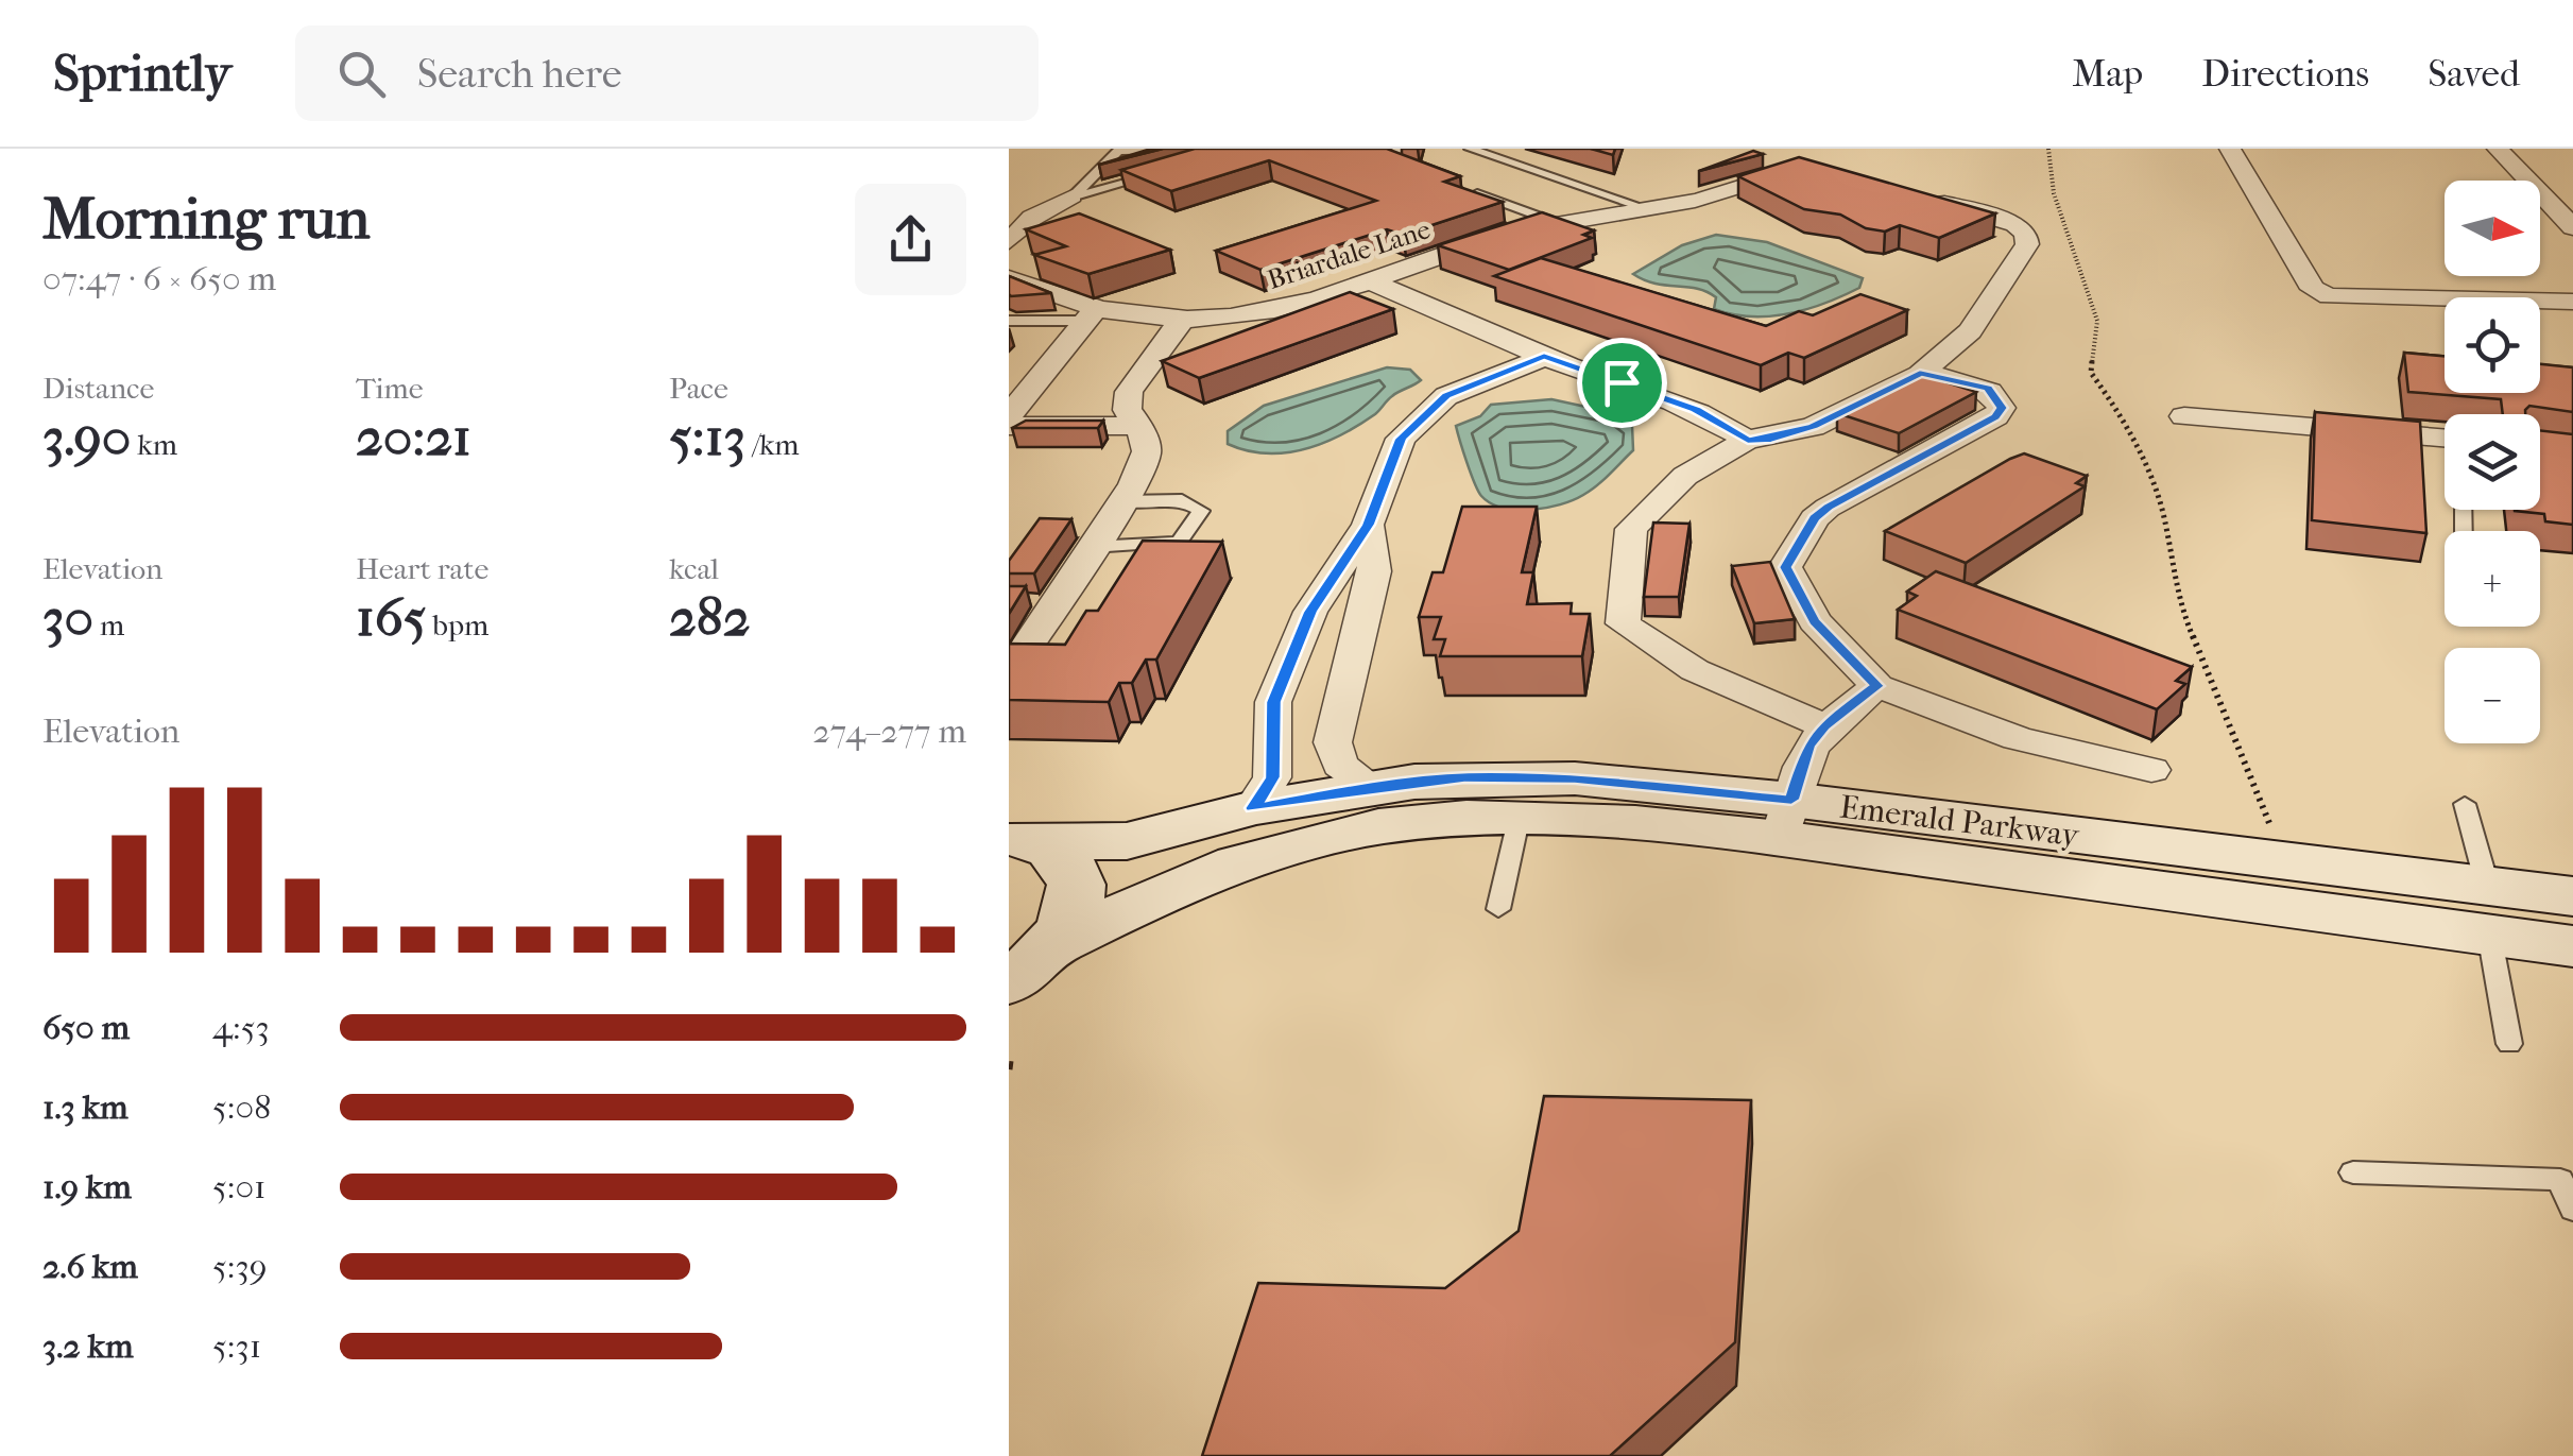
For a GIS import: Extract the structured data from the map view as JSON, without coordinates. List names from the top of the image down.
{
  "streets": {
    "main road": ["Emerald Parkway"],
    "street": ["Briardale Lane"]
  },
  "north": "right",
  "page": {
    "header": "Sprintly",
    "search": "Search here",
    "nav": ["Map", "Directions", "Saved"],
    "heading": ["Morning run", "07:47 · 6 × 650 m"],
    "map_buttons": ["+", "−"],
    "stats": [
      ["Distance", "3.90 km"],
      ["Time", "20:21"],
      ["Pace", "5:13 /km"],
      ["Elevation", "30 m"],
      ["Heart rate", "165 bpm"],
      ["kcal", "282"]
    ],
    "chart": ["Elevation", "274–277 m"],
    "list": [
      {
        "name": "650 m",
        "note": "4:53"
      },
      {
        "name": "1.3 km",
        "note": "5:08"
      },
      {
        "name": "1.9 km",
        "note": "5:01"
      },
      {
        "name": "2.6 km",
        "note": "5:39"
      },
      {
        "name": "3.2 km",
        "note": "5:31"
      }
    ]
  }
}
